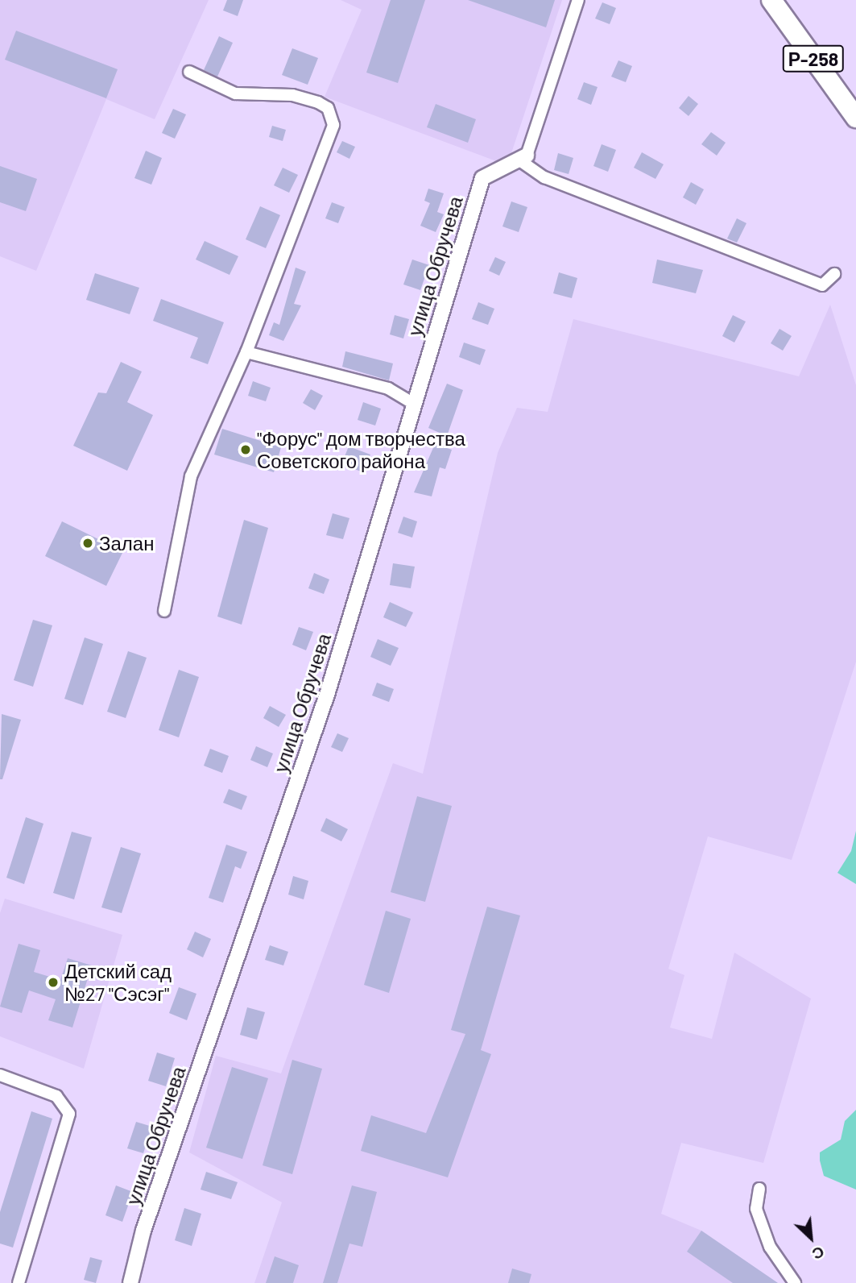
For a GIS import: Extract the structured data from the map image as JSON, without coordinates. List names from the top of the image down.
{
  "streets": {
    "highway": ["Р-258"],
    "street": ["улица Обручева"]
  },
  "places": ["\"Форус\" дом творчества Советского района", "Залан", "Детский сад №27 \"Сэсэг\""],
  "north": "bottom right"
}
